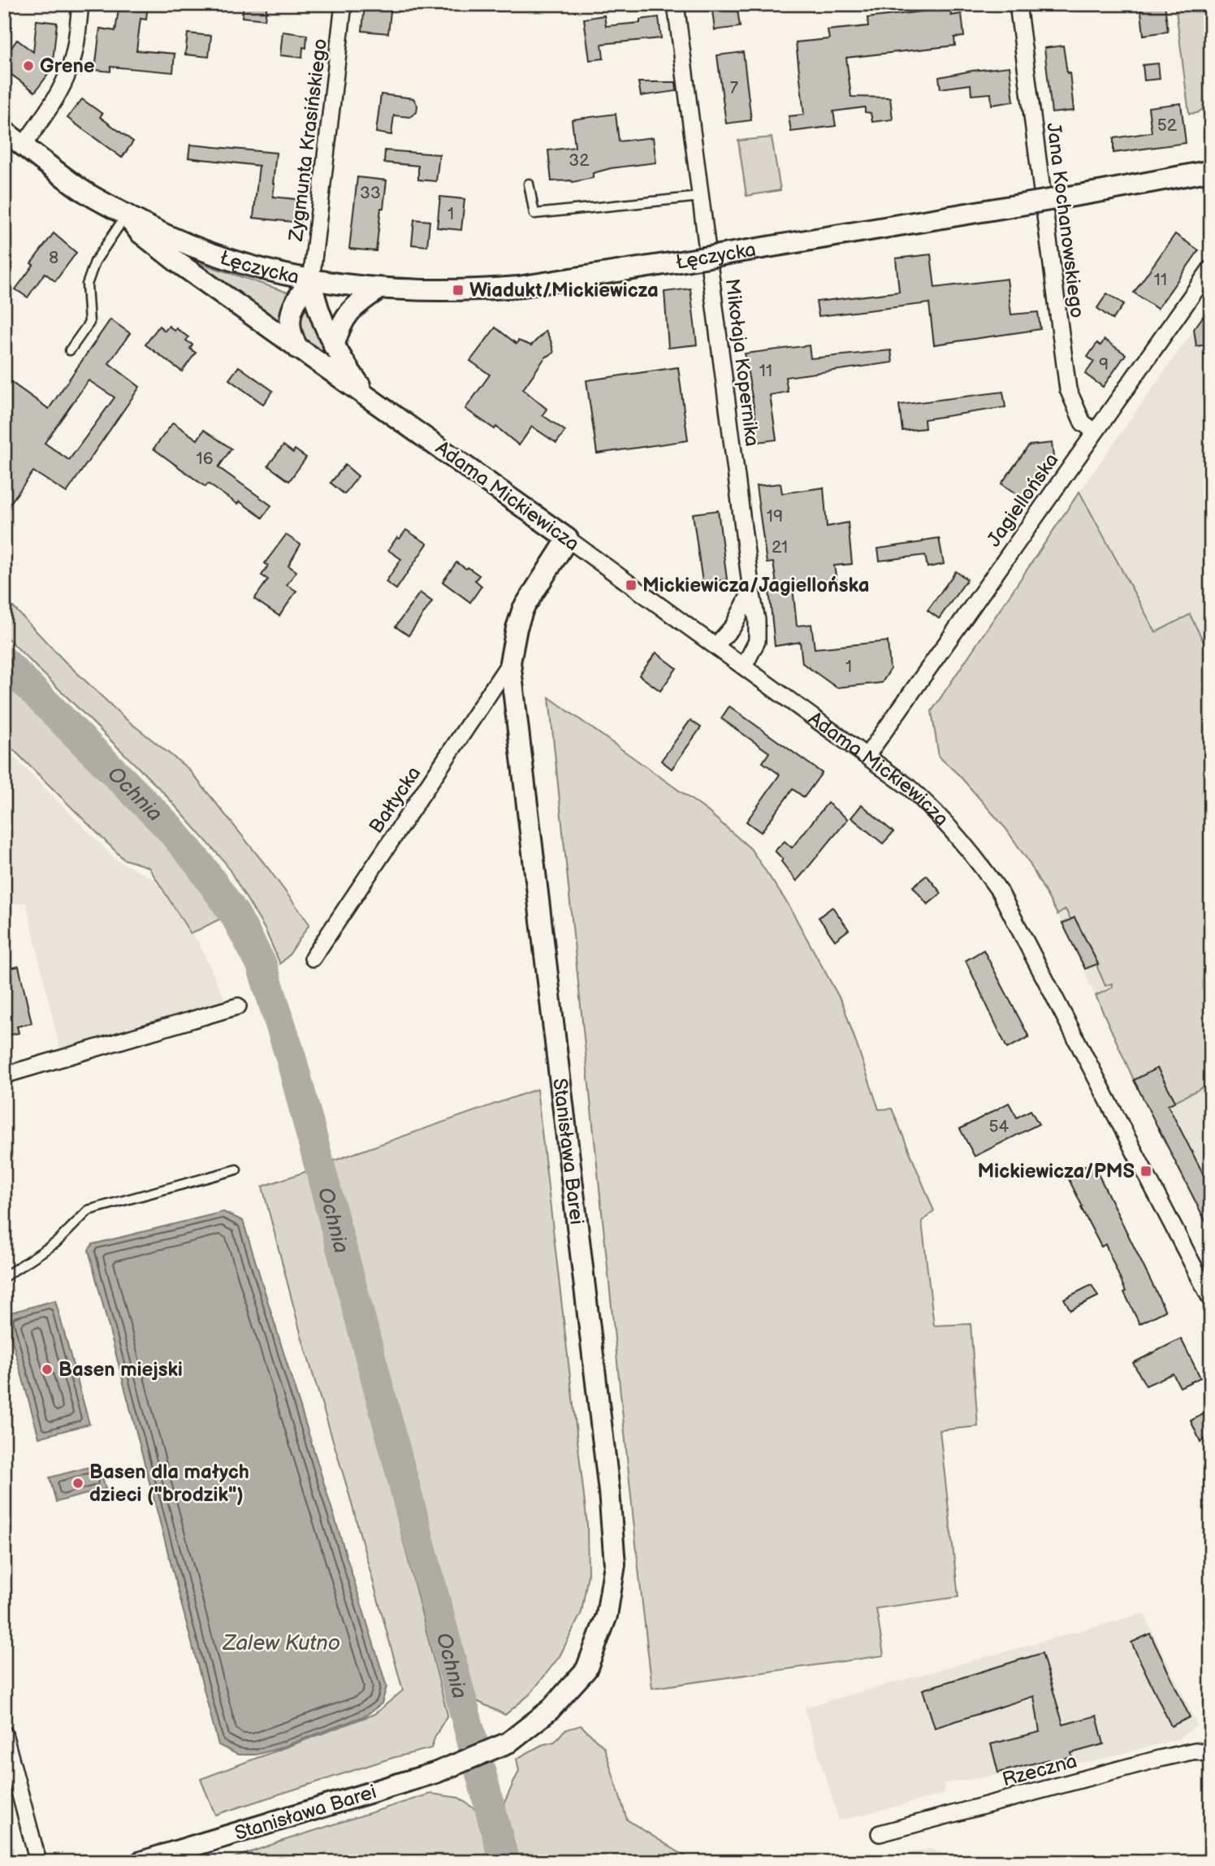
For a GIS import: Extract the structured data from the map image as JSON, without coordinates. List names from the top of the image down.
{
  "streets": {
    "street": [
      "Zygmunta Krasińskiego",
      "Jana Kochanowskiego",
      "Łęczycka",
      "Mikołaja Kopernika",
      "Adama Mickiewicza",
      "Jagiellońska",
      "Bałtycka",
      "Stanisława Barei",
      "Rzeczna"
    ]
  },
  "crossings": [
    ["Zygmunta Krasińskiego", "Łęczycka"],
    ["Zygmunta Krasińskiego", "Adama Mickiewicza"],
    ["Jana Kochanowskiego", "Jagiellońska"],
    ["Łęczycka", "Adama Mickiewicza"],
    ["Mikołaja Kopernika", "Adama Mickiewicza"],
    ["Adama Mickiewicza", "Jagiellońska"],
    ["Adama Mickiewicza", "Stanisława Barei"],
    ["Bałtycka", "Stanisława Barei"]
  ],
  "water": ["Ochnia", "Zalew Kutno"],
  "places": {
    "other": ["Grene", "Basen miejski", "Basen dla małych dzieci (\"brodzik\")"],
    "transit": ["Wiadukt/Mickiewicza", "Mickiewicza/Jagiellońska", "Mickiewicza/PMS"]
  },
  "house_numbers": [
    "7",
    "52",
    "32",
    "33",
    "1",
    "8",
    "11",
    "9",
    "11",
    "16",
    "19",
    "21",
    "1",
    "54"
  ]
}
